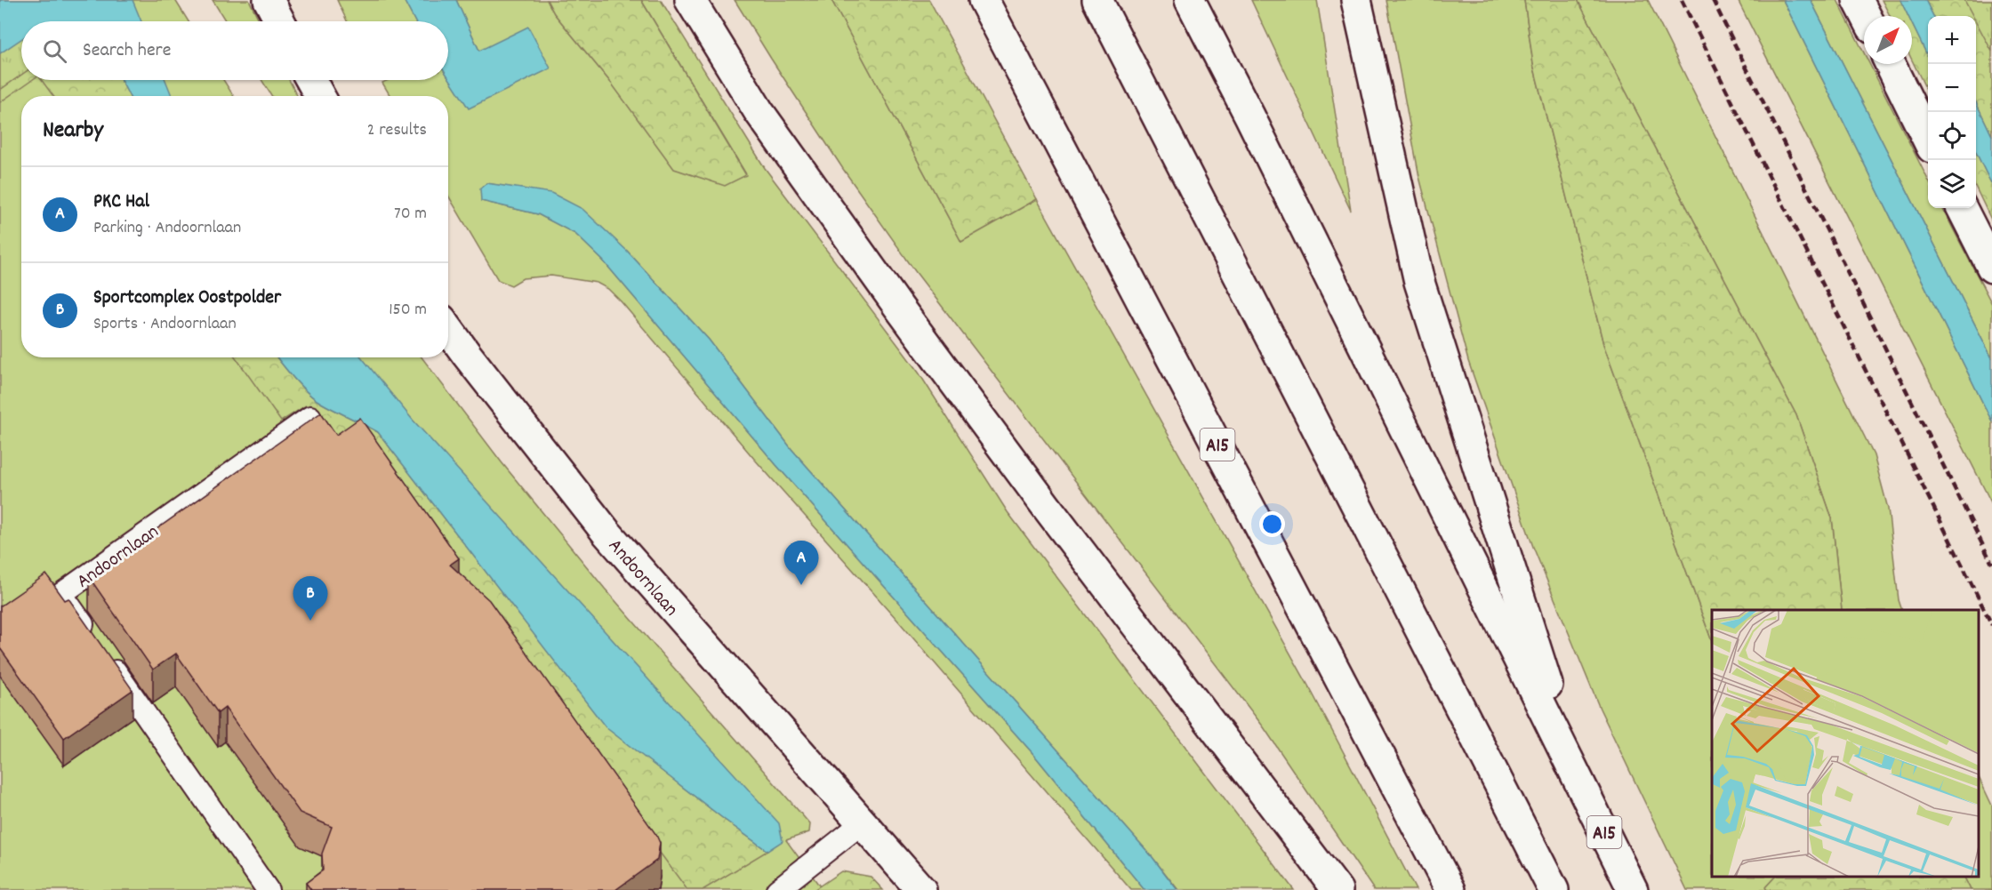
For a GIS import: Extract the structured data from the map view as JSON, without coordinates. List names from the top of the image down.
{
  "streets": {
    "main road": ["A15", "Andoornlaan"]
  },
  "north": "top right",
  "page": {
    "map_buttons": ["+", "−"],
    "search": "Search here",
    "heading": ["Nearby", "2 results"],
    "list": [
      {
        "mark": "A",
        "name": "PKC Hal",
        "note": "Parking · Andoornlaan",
        "value": "70 m"
      },
      {
        "mark": "B",
        "name": "Sportcomplex Oostpolder",
        "note": "Sports · Andoornlaan",
        "value": "150 m"
      }
    ],
    "pins": ["A", "B"]
  }
}
